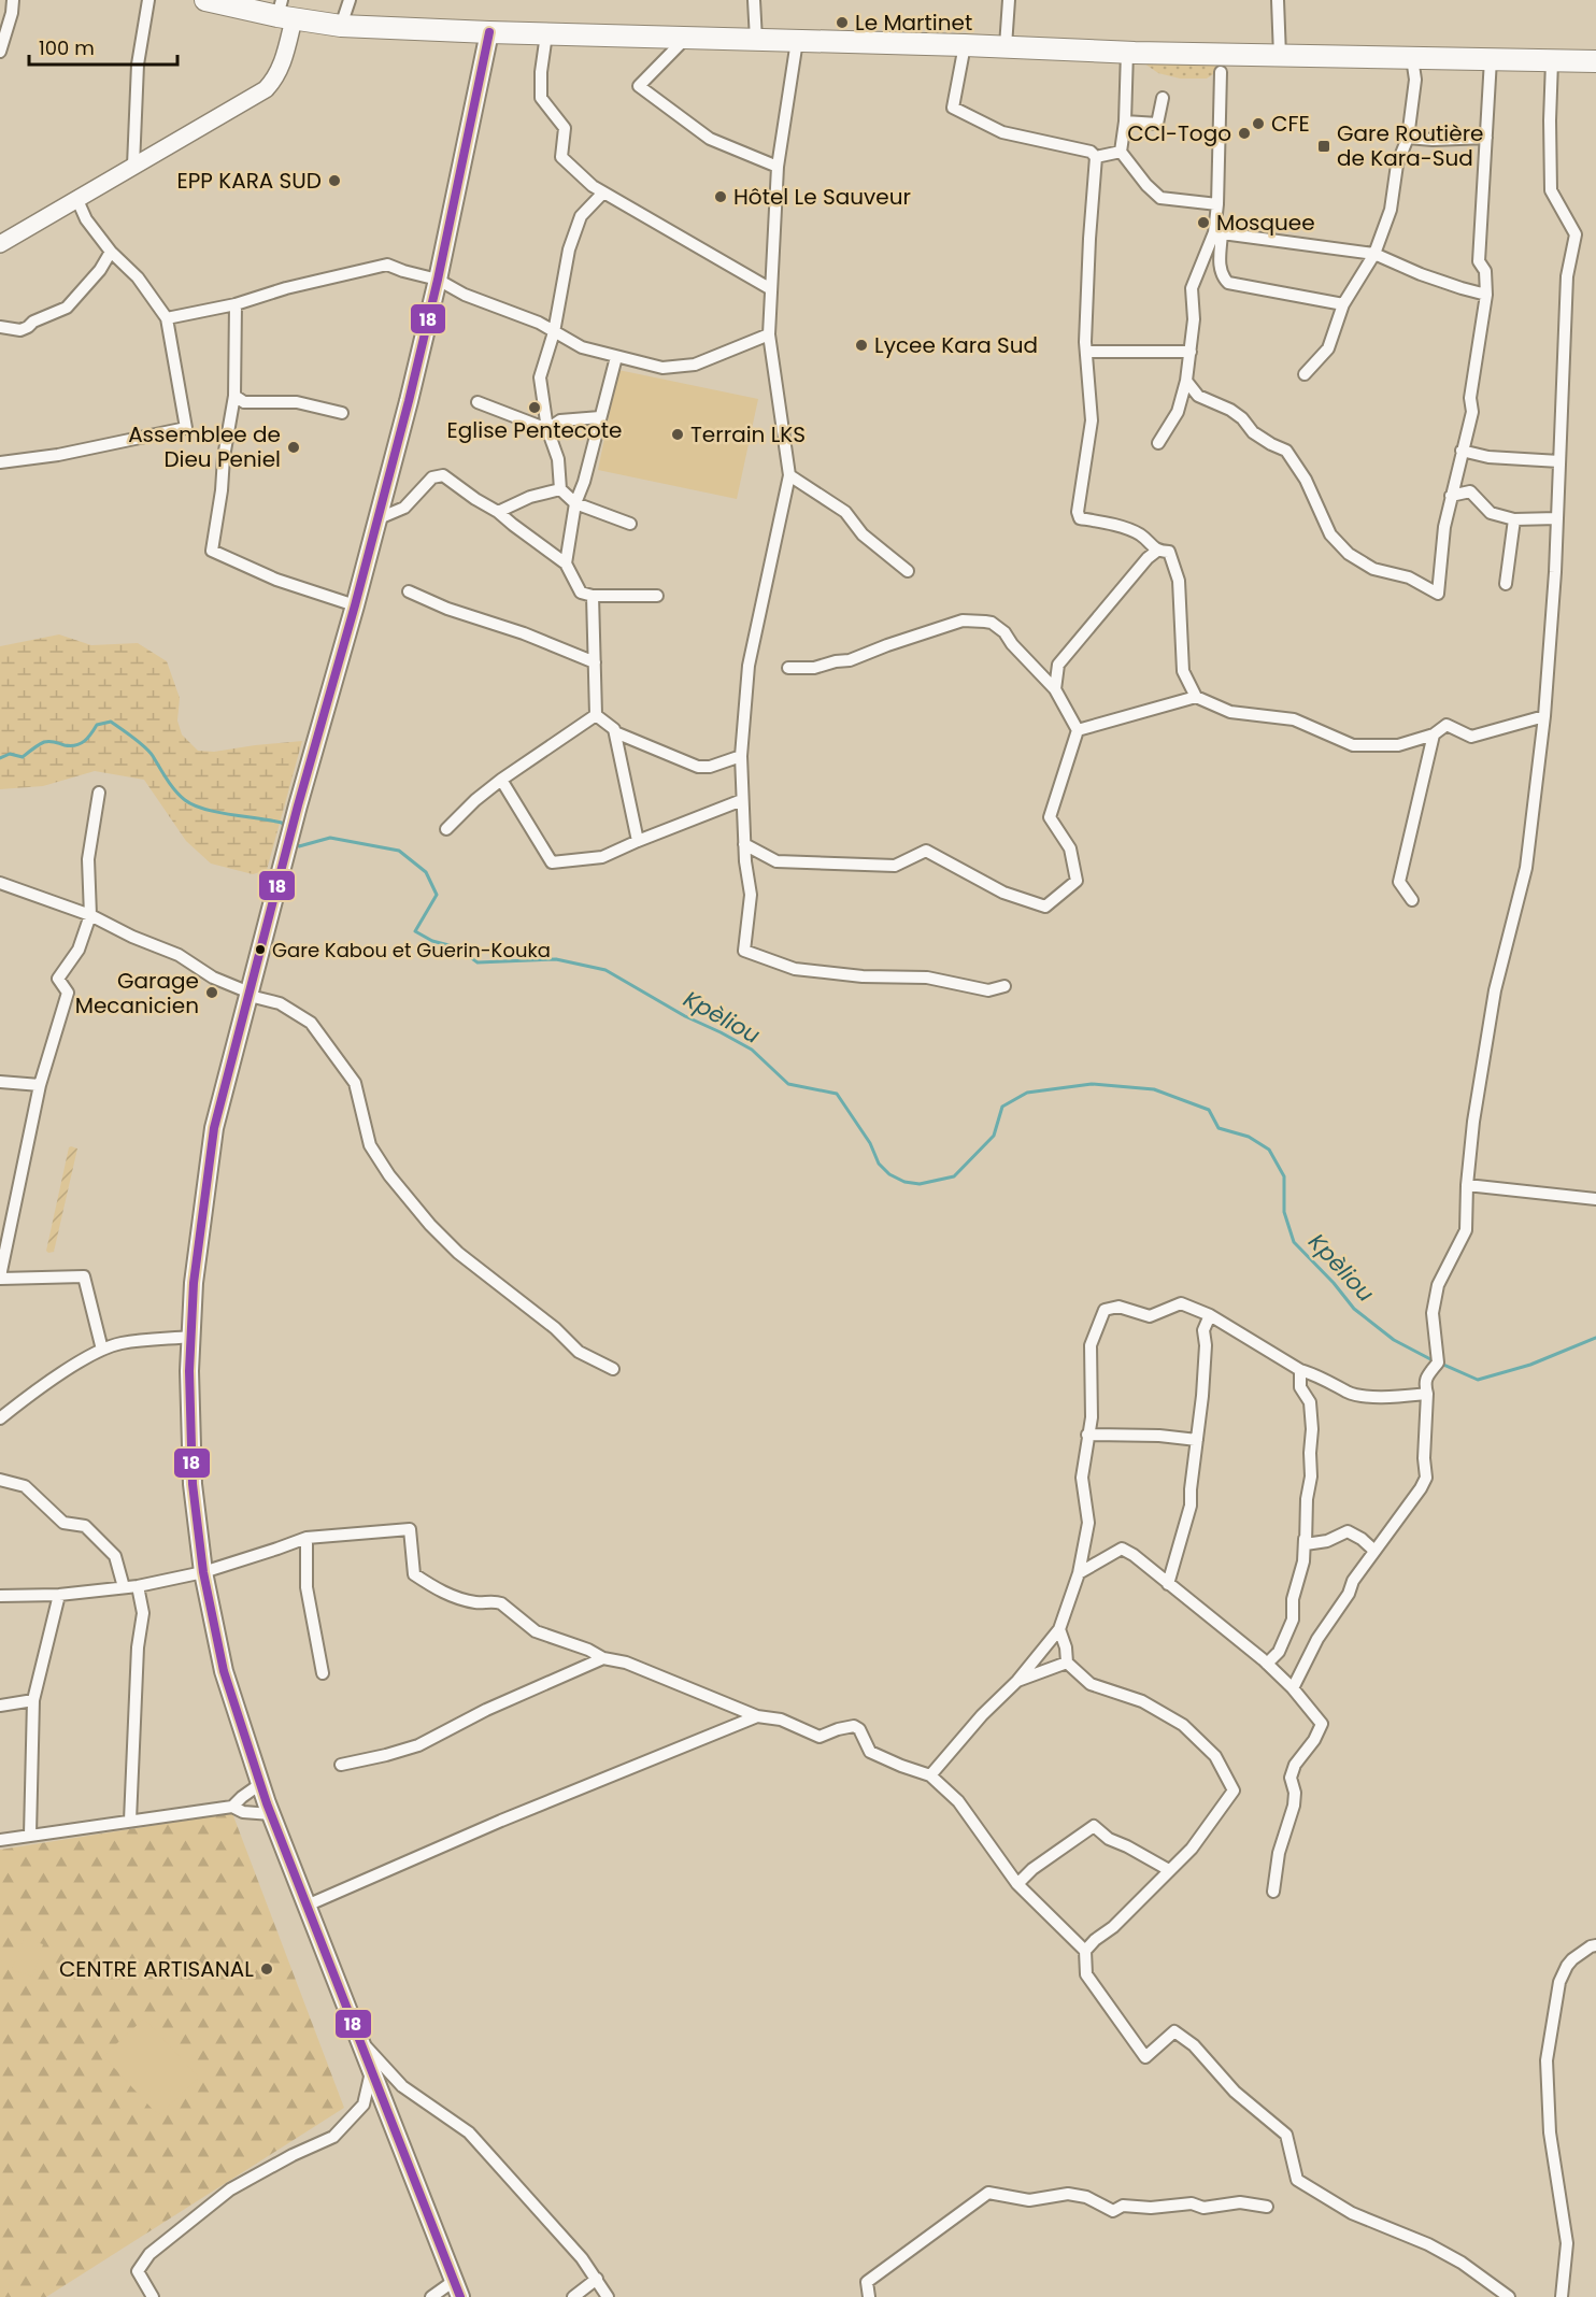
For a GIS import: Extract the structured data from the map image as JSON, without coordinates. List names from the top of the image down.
{
  "water": ["Kpèliou"],
  "places": {
    "other": [
      "Le Martinet",
      "CFE",
      "CCI-Togo",
      "EPP KARA SUD",
      "Hôtel Le Sauveur",
      "Mosquee",
      "Lycee Kara Sud",
      "Eglise Pentecote",
      "Terrain LKS",
      "Assemblee de Dieu Peniel",
      "Gare Kabou et Guerin-Kouka",
      "Garage Mecanicien",
      "CENTRE ARTISANAL"
    ],
    "transit": ["Gare Routière de Kara-Sud"]
  },
  "lines": ["transit line 18"],
  "scale_bar": "100 m"
}
